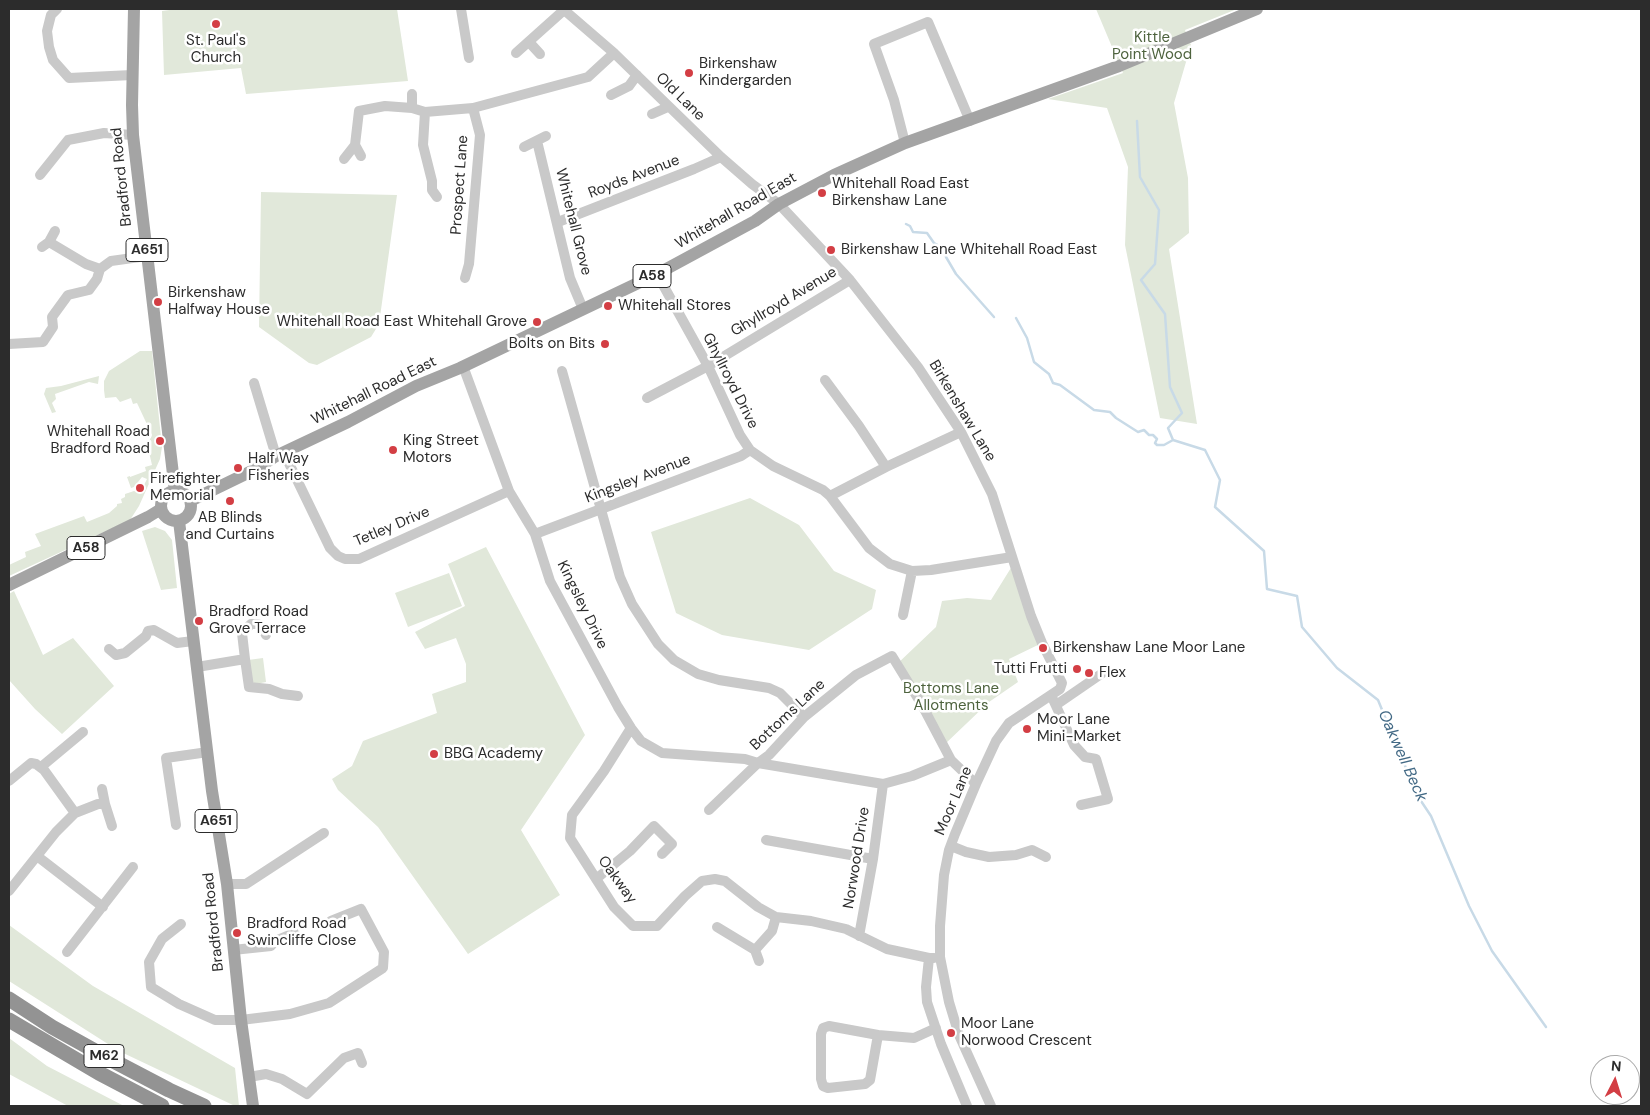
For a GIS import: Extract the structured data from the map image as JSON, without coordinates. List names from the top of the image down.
{
  "streets": {
    "highway": ["M62"],
    "main road": [
      "Bradford Road",
      "Whitehall Road East",
      "A651",
      "A58"
    ],
    "street": [
      "Old Lane",
      "Royds Avenue",
      "Prospect Lane",
      "Whitehall Grove",
      "Ghyllroyd Avenue",
      "Ghyllroyd Drive",
      "Birkenshaw Lane",
      "Kingsley Avenue",
      "Tetley Drive",
      "Kingsley Drive",
      "Bottoms Lane",
      "Moor Lane",
      "Norwood Drive",
      "Oakway"
    ]
  },
  "crossings": [
    ["Old Lane", "Royds Avenue"],
    ["Old Lane", "Whitehall Road East"],
    ["Old Lane", "Birkenshaw Lane"],
    ["Bradford Road", "Whitehall Road East"],
    ["Bradford Road", "A651"],
    ["Bradford Road", "A58"],
    ["Royds Avenue", "Whitehall Grove"],
    ["Whitehall Road East", "Whitehall Grove"],
    ["Whitehall Road East", "A58"],
    ["Whitehall Road East", "Ghyllroyd Drive"],
    ["Whitehall Road East", "Birkenshaw Lane"],
    ["Whitehall Road East", "Tetley Drive"],
    ["Whitehall Road East", "Kingsley Drive"],
    ["Ghyllroyd Avenue", "Ghyllroyd Drive"],
    ["Ghyllroyd Avenue", "Birkenshaw Lane"],
    ["Ghyllroyd Drive", "Kingsley Avenue"],
    ["Birkenshaw Lane", "Moor Lane"],
    ["Kingsley Avenue", "Kingsley Drive"],
    ["Tetley Drive", "Kingsley Drive"],
    ["Kingsley Drive", "Bottoms Lane"],
    ["Kingsley Drive", "Norwood Drive"],
    ["Kingsley Drive", "Oakway"],
    ["Bottoms Lane", "Moor Lane"]
  ],
  "water": ["Oakwell Beck"],
  "parks": ["Kittle Point Wood", "Bottoms Lane Allotments"],
  "places": [
    "St. Paul's Church",
    "Birkenshaw Kindergarden",
    "Whitehall Road East Birkenshaw Lane",
    "Birkenshaw Lane Whitehall Road East",
    "Birkenshaw Halfway House",
    "Whitehall Stores",
    "Whitehall Road East Whitehall Grove",
    "Bolts on Bits",
    "Whitehall Road Bradford Road",
    "King Street Motors",
    "Half Way Fisheries",
    "Firefighter Memorial",
    "AB Blinds and Curtains",
    "Bradford Road Grove Terrace",
    "Birkenshaw Lane Moor Lane",
    "Tutti Frutti",
    "Flex",
    "Moor Lane Mini-Market",
    "BBG Academy",
    "Bradford Road Swincliffe Close",
    "Moor Lane Norwood Crescent"
  ],
  "north": "top"
}
